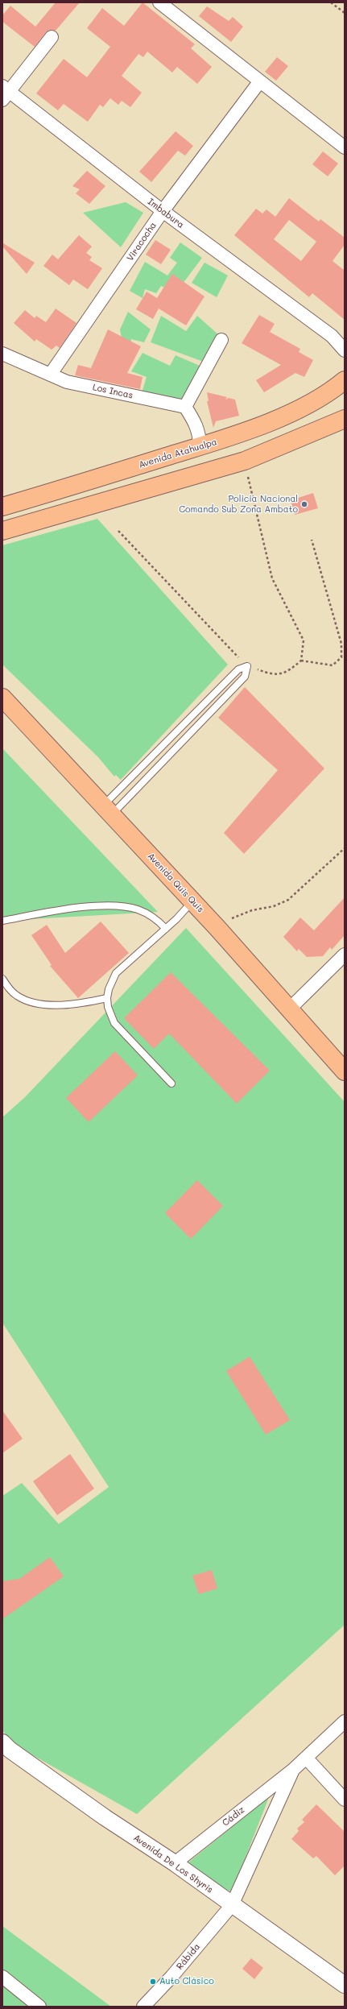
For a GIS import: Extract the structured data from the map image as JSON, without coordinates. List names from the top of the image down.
{
  "streets": {
    "main road": ["Avenida Atahualpa", "Avenida Quis Quis"],
    "street": [
      "Imbabura",
      "Viracocha",
      "Los Incas",
      "Cádiz",
      "Avenida De Los Shyris",
      "Rábida"
    ]
  },
  "crossings": [
    ["Imbabura", "Viracocha"],
    ["Viracocha", "Los Incas"],
    ["Cádiz", "Avenida De Los Shyris"],
    ["Cádiz", "Rábida"],
    ["Avenida De Los Shyris", "Rábida"]
  ],
  "places": ["Policia Nacional Comando Sub Zona Ambato", "Auto Clásico"]
}
